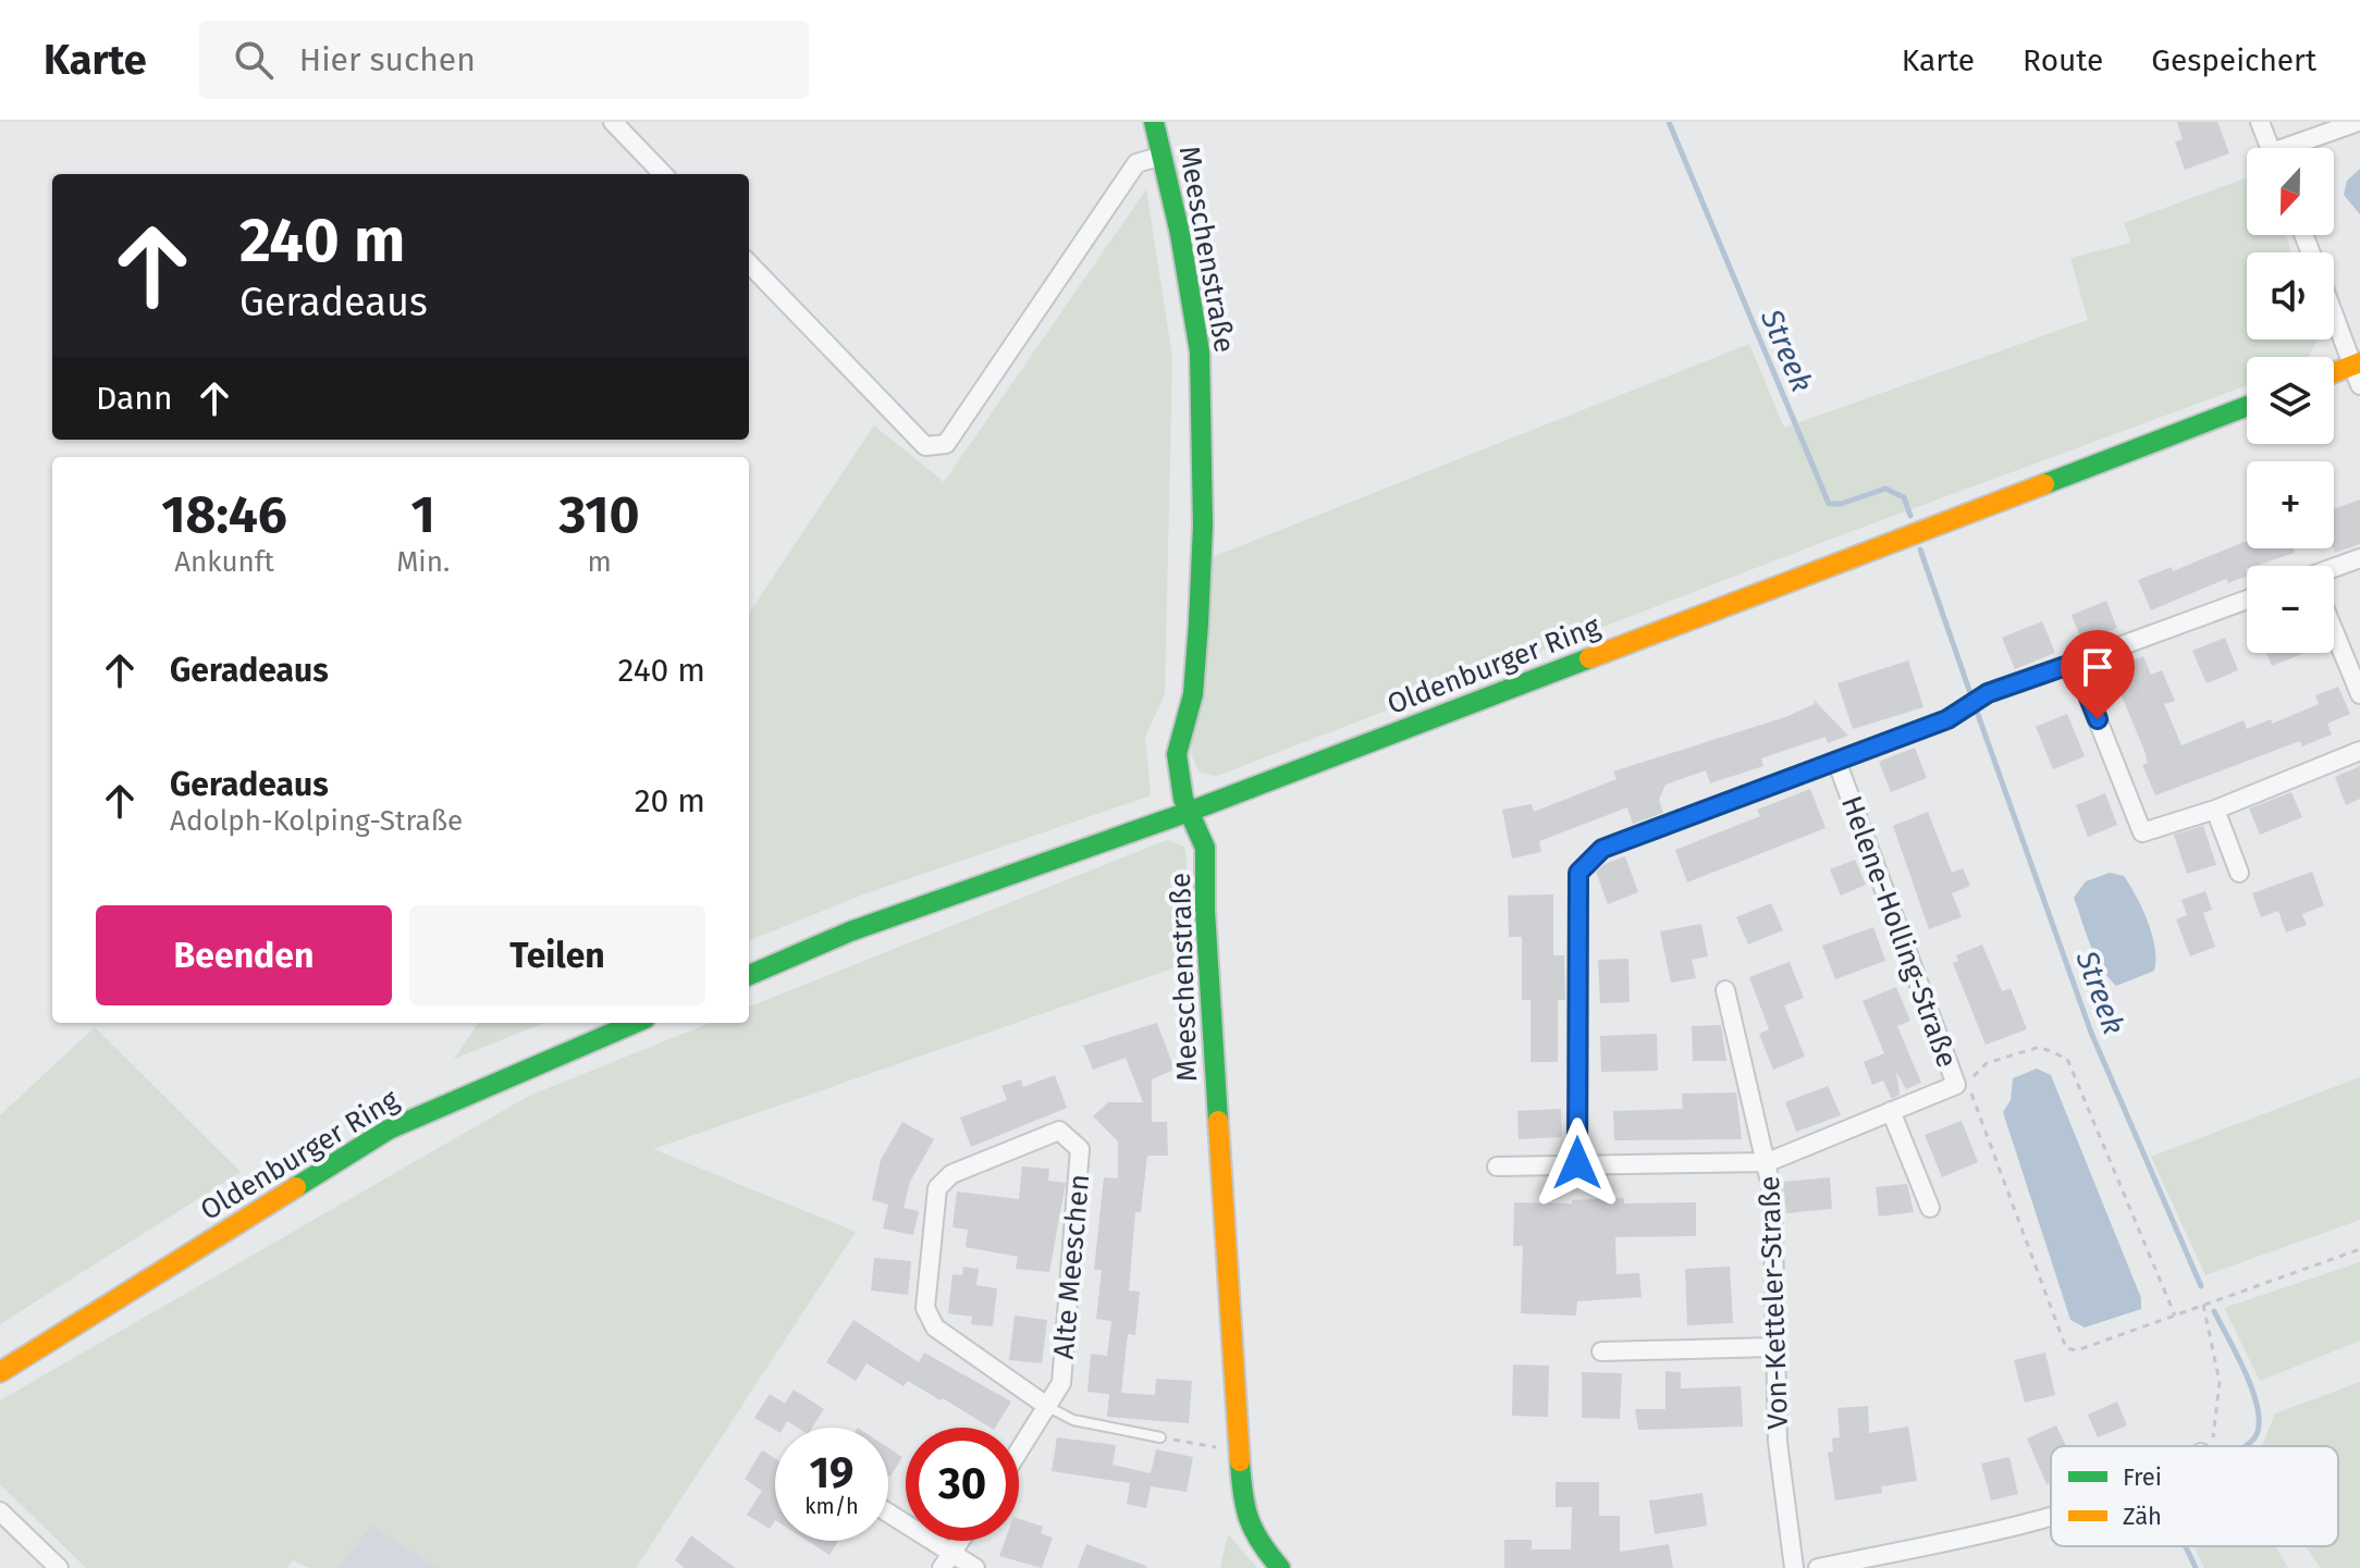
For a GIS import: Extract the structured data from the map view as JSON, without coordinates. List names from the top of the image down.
{
  "streets": {
    "main road": ["Meeschenstraße", "Oldenburger Ring"],
    "street": ["Helene-Holling-Straße", "Alte Meeschen", "Von-Ketteler-Straße"]
  },
  "crossings": [
    ["Meeschenstraße", "Oldenburger Ring"],
    ["Helene-Holling-Straße", "Von-Ketteler-Straße"]
  ],
  "water": ["Streek"],
  "legend": ["Frei", "Zäh"],
  "north": "bottom",
  "page": {
    "header": "Karte",
    "search": "Hier suchen",
    "nav": ["Karte", "Route", "Gespeichert"],
    "map_buttons": ["+", "−"],
    "turn": ["240 m", "Geradeaus"],
    "then": "Dann",
    "eta": [
      "18:46",
      "Ankunft",
      "1",
      "Min.",
      "310",
      "m"
    ],
    "list": [
      {
        "name": "Geradeaus",
        "value": "240 m"
      },
      {
        "name": "Geradeaus",
        "note": "Adolph-Kolping-Straße",
        "value": "20 m"
      }
    ],
    "buttons": ["Beenden", "Teilen"],
    "speed": "19 km/h",
    "limit": "30"
  }
}
